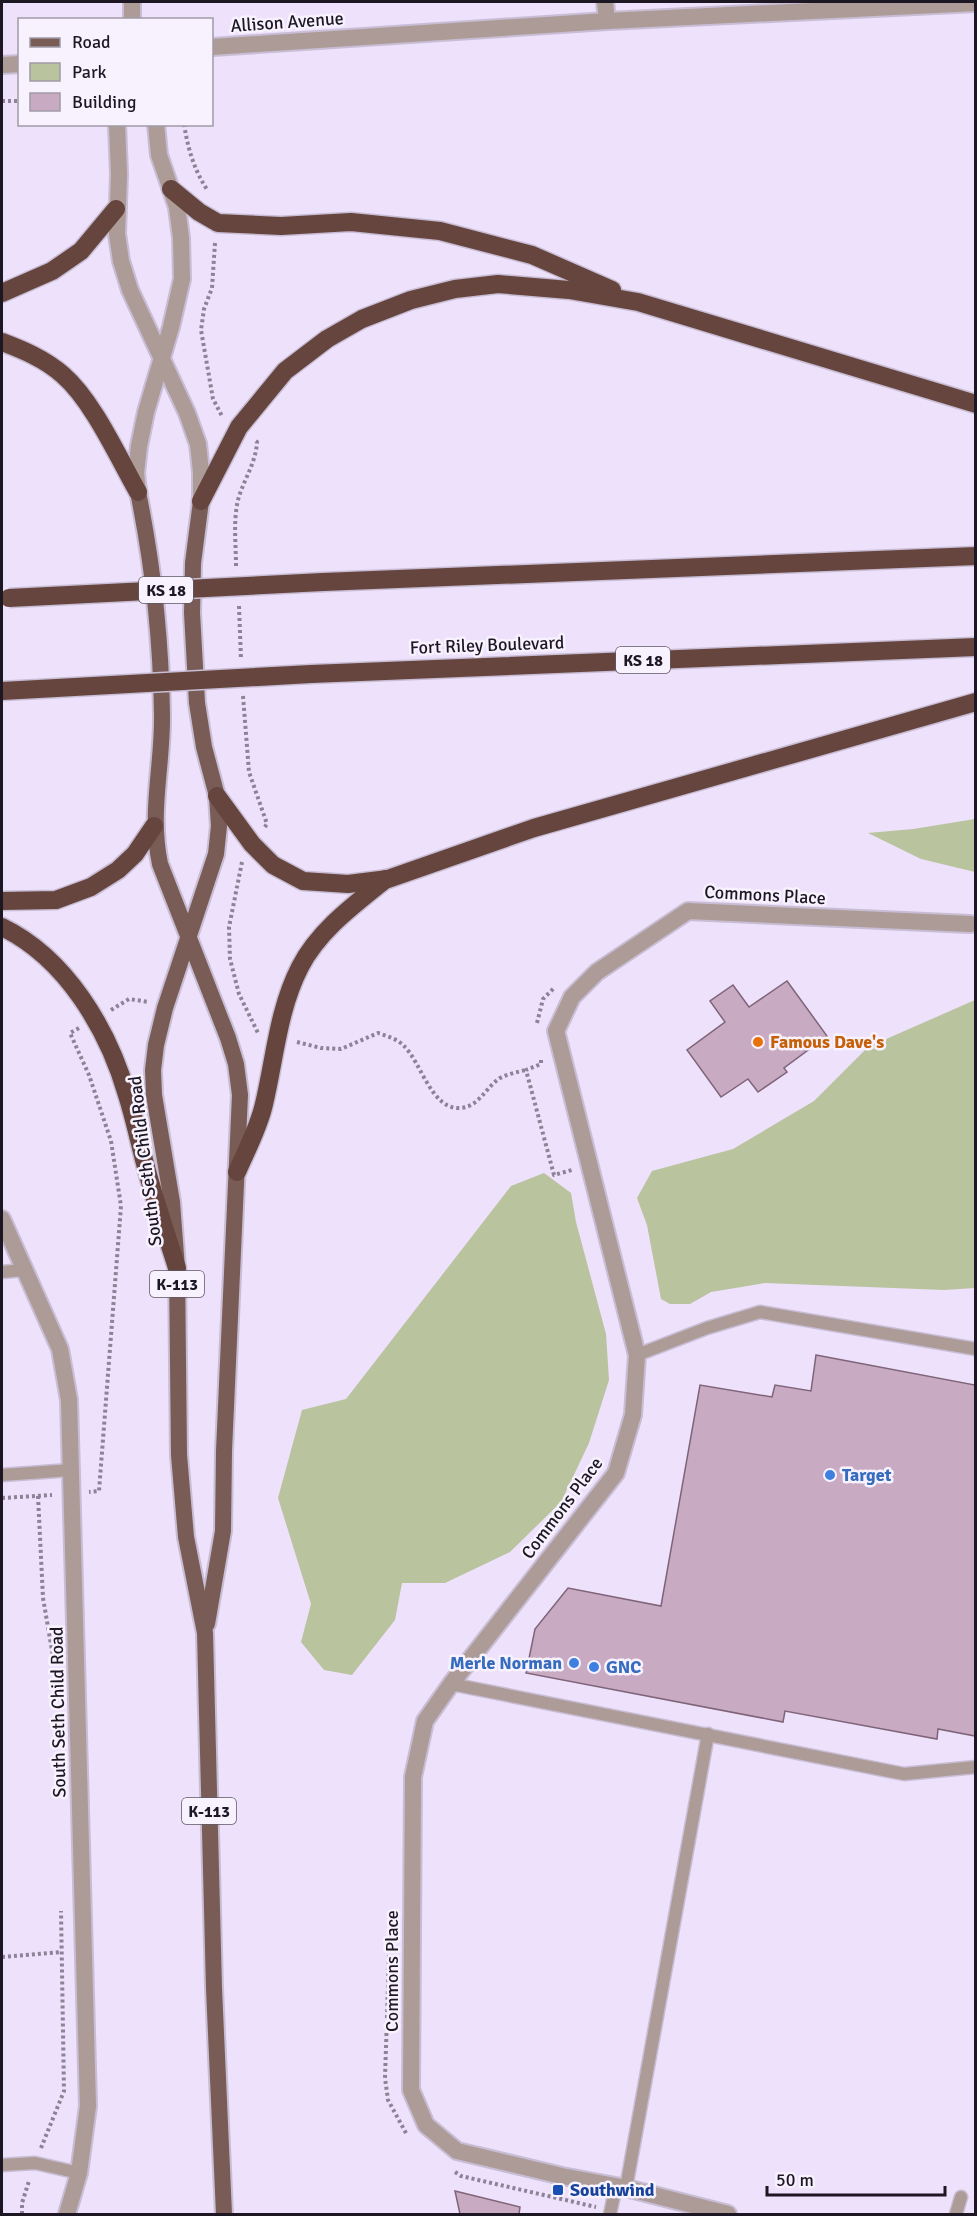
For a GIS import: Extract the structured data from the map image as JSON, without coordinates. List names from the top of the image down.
{
  "streets": {
    "highway": ["KS 18", "Fort Riley Boulevard"],
    "main road": ["South Seth Child Road", "K-113"],
    "street": ["Allison Avenue", "Commons Place"]
  },
  "places": {
    "other": [
      "Famous Dave's",
      "Target",
      "Merle Norman",
      "GNC"
    ],
    "transit": ["Southwind"]
  },
  "legend": ["Road", "Park", "Building"],
  "scale_bar": "50 m"
}
